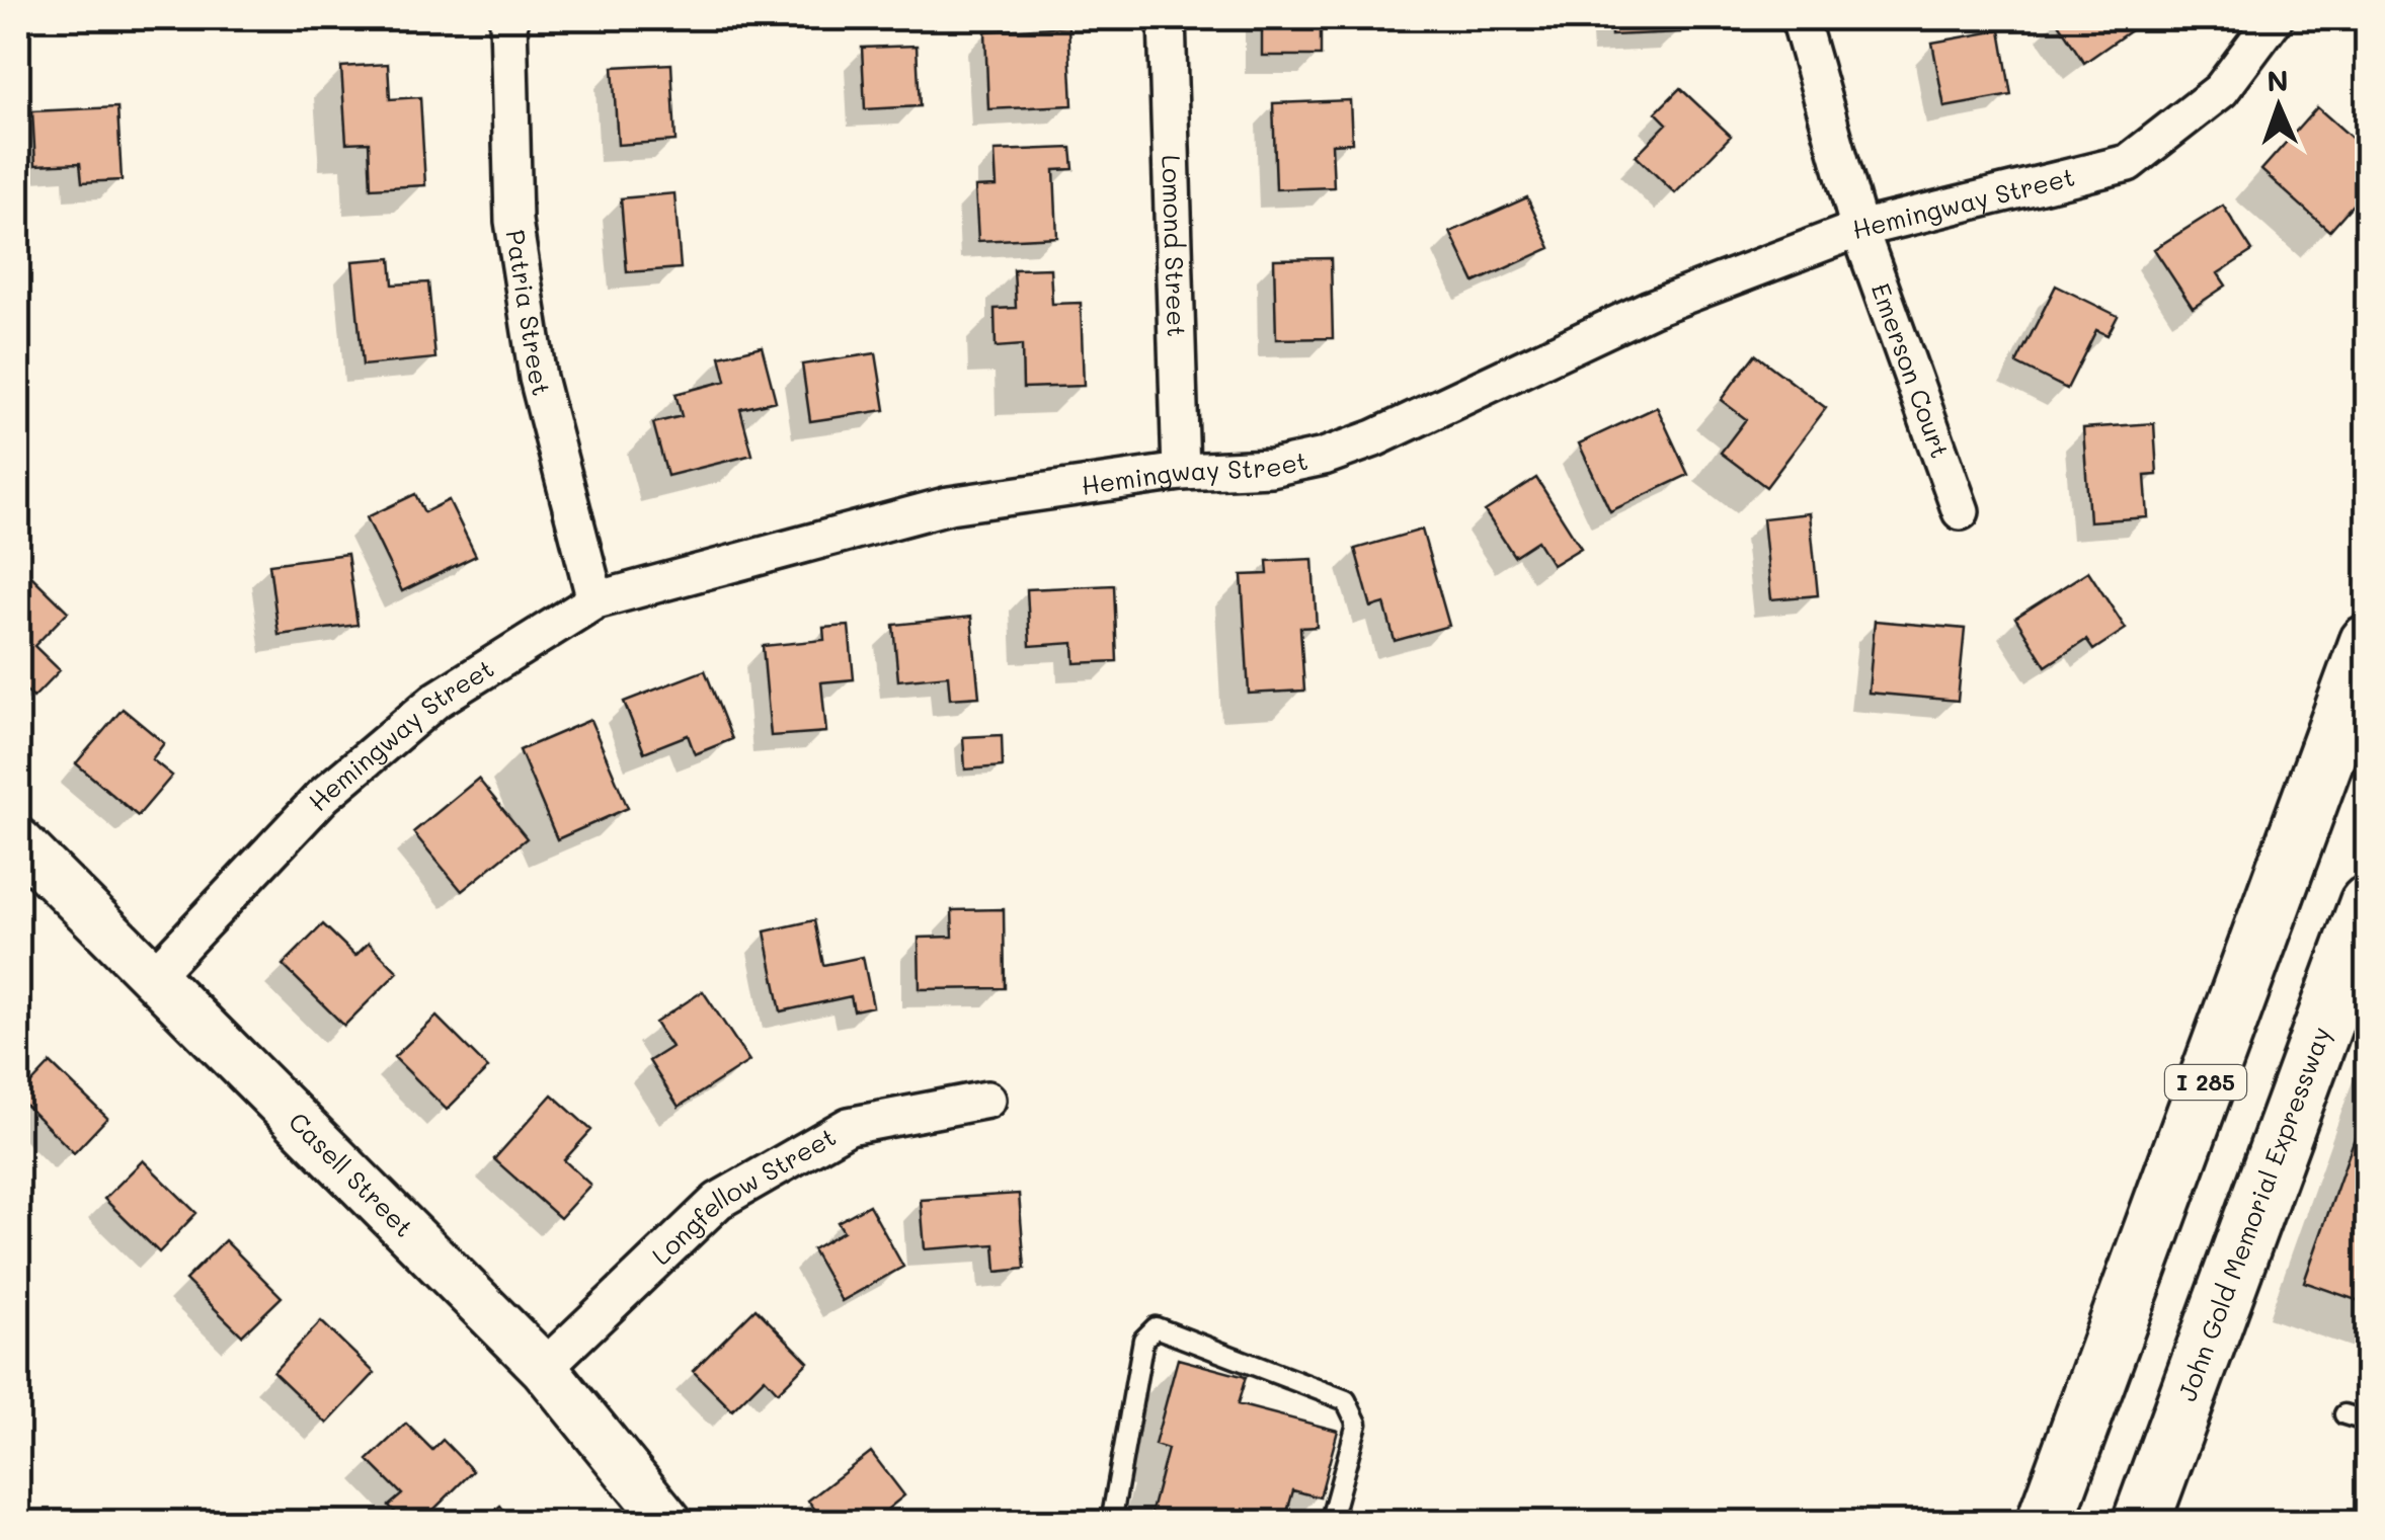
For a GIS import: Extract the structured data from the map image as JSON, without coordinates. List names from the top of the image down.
{
  "streets": {
    "highway": ["I 285", "John Gold Memorial Expressway"],
    "street": [
      "Hemingway Street",
      "Lomond Street",
      "Patria Street",
      "Emerson Court",
      "Casell Street",
      "Longfellow Street"
    ]
  },
  "crossings": [
    ["Hemingway Street", "Lomond Street"],
    ["Hemingway Street", "Patria Street"],
    ["Hemingway Street", "Emerson Court"],
    ["Hemingway Street", "Casell Street"],
    ["Casell Street", "Longfellow Street"]
  ],
  "north": "top"
}
